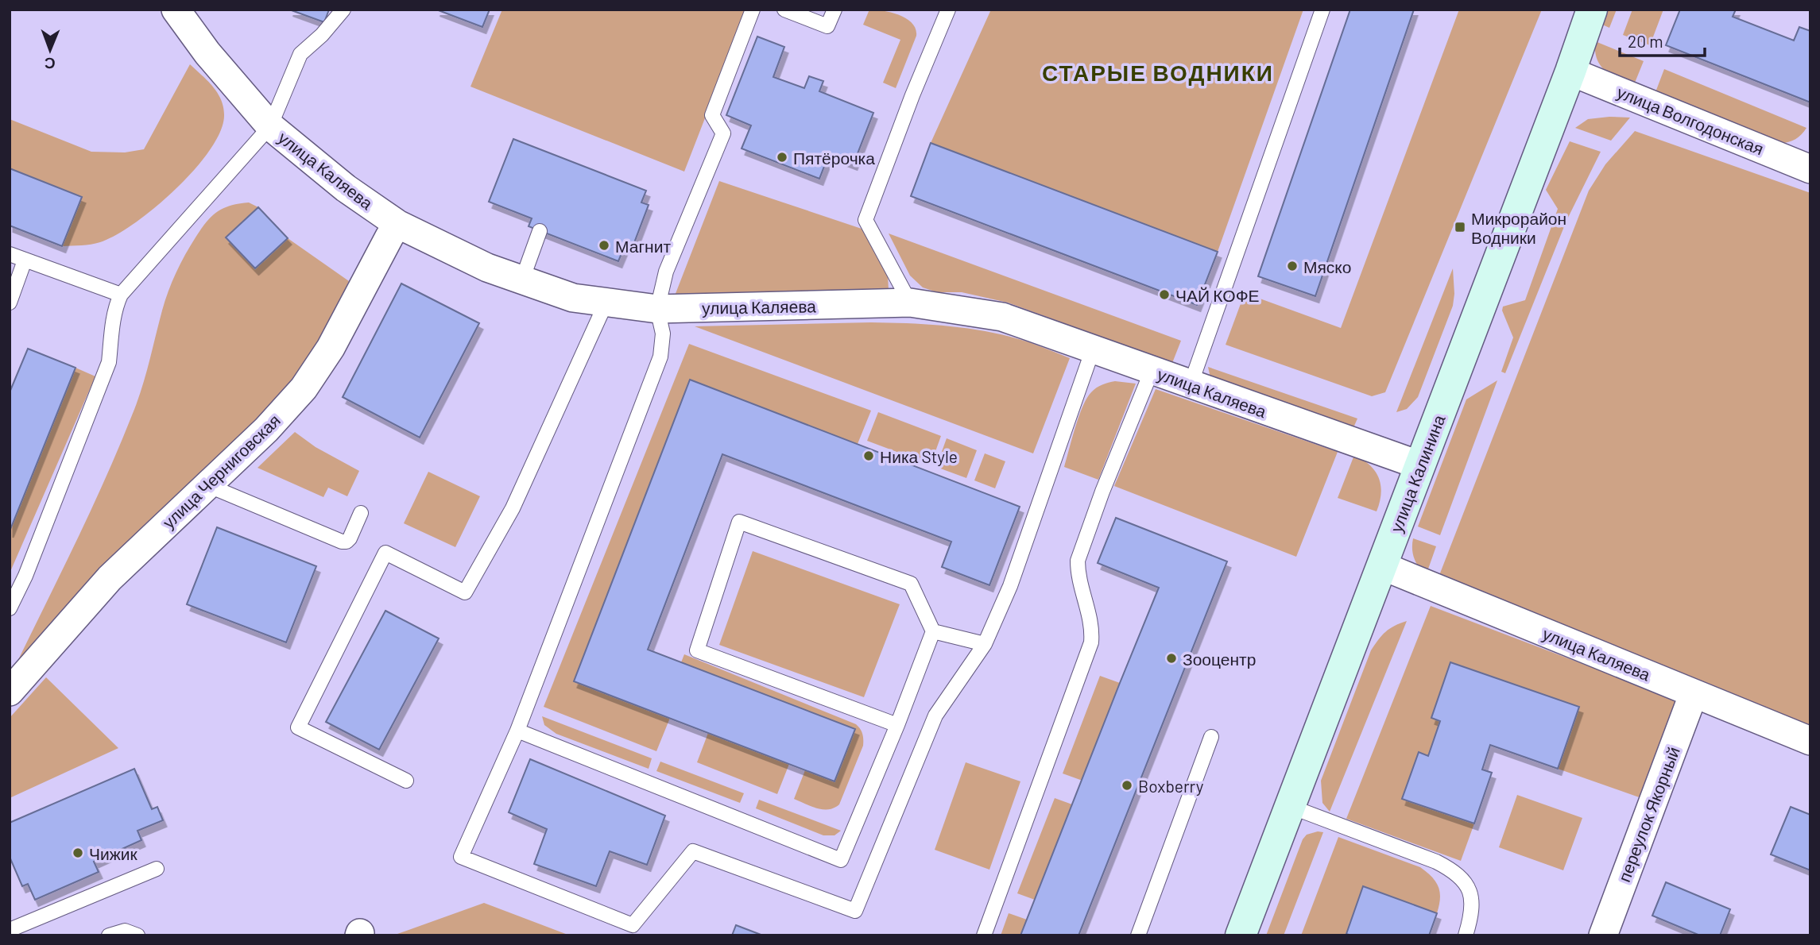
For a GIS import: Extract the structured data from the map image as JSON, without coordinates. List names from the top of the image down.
{
  "streets": {
    "main road": ["улица Калинина"],
    "street": [
      "улица Волгодонская",
      "улица Каляева",
      "улица Черниговская",
      "переулок Якорный"
    ]
  },
  "crossings": [
    ["улица Волгодонская", "улица Калинина"],
    ["улица Каляева", "улица Черниговская"],
    ["улица Каляева", "улица Калинина"],
    ["улица Каляева", "переулок Якорный"]
  ],
  "districts": ["СТАРЫЕ ВОДНИКИ"],
  "places": {
    "other": [
      "Пятёрочка",
      "Магнит",
      "Мяско",
      "ЧАЙ КОФЕ",
      "Ника Style",
      "Зооцентр",
      "Boxberry",
      "Чижик"
    ],
    "transit": ["Микрорайон Водники"]
  },
  "scale_bar": "20 m",
  "north": "bottom"
}
